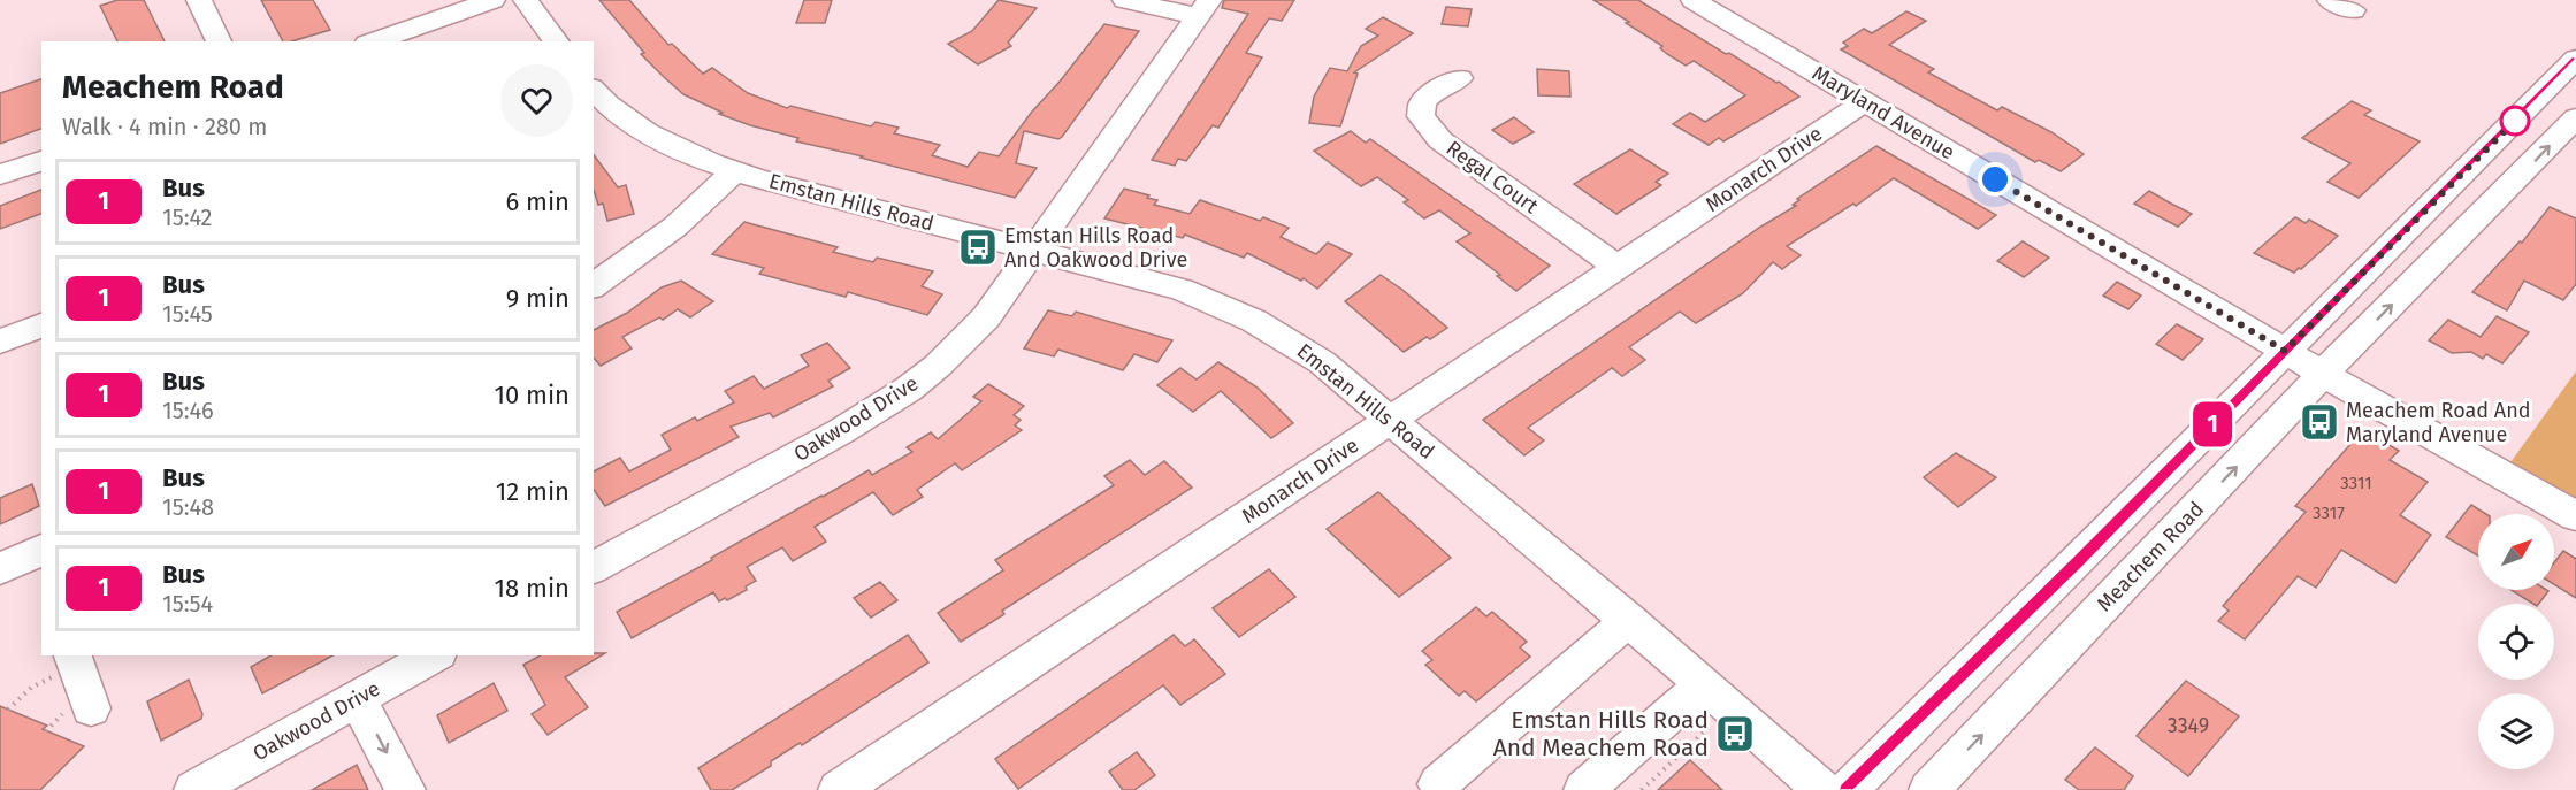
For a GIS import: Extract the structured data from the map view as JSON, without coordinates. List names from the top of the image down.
{
  "streets": {
    "street": [
      "Maryland Avenue",
      "Monarch Drive",
      "Regal Court",
      "Emstan Hills Road",
      "Oakwood Drive",
      "Meachem Road"
    ]
  },
  "crossings": [
    ["Maryland Avenue", "Monarch Drive"],
    ["Maryland Avenue", "Meachem Road"],
    ["Monarch Drive", "Regal Court"],
    ["Monarch Drive", "Emstan Hills Road"],
    ["Emstan Hills Road", "Oakwood Drive"]
  ],
  "places": {
    "bus stop": ["Emstan Hills Road And Oakwood Drive", "Meachem Road And Maryland Avenue", "Emstan Hills Road And Meachem Road"]
  },
  "lines": ["bus line 1"],
  "house_numbers": ["3311", "3317", "3349"],
  "north": "top right",
  "page": {
    "on_map": "1",
    "heading": ["Meachem Road", "Walk · 4 min · 280 m"],
    "list": [
      {
        "mark": "1",
        "name": "Bus",
        "note": "15:42",
        "value": "6 min"
      },
      {
        "mark": "1",
        "name": "Bus",
        "note": "15:45",
        "value": "9 min"
      },
      {
        "mark": "1",
        "name": "Bus",
        "note": "15:46",
        "value": "10 min"
      },
      {
        "mark": "1",
        "name": "Bus",
        "note": "15:48",
        "value": "12 min"
      },
      {
        "mark": "1",
        "name": "Bus",
        "note": "15:54",
        "value": "18 min"
      }
    ]
  }
}
